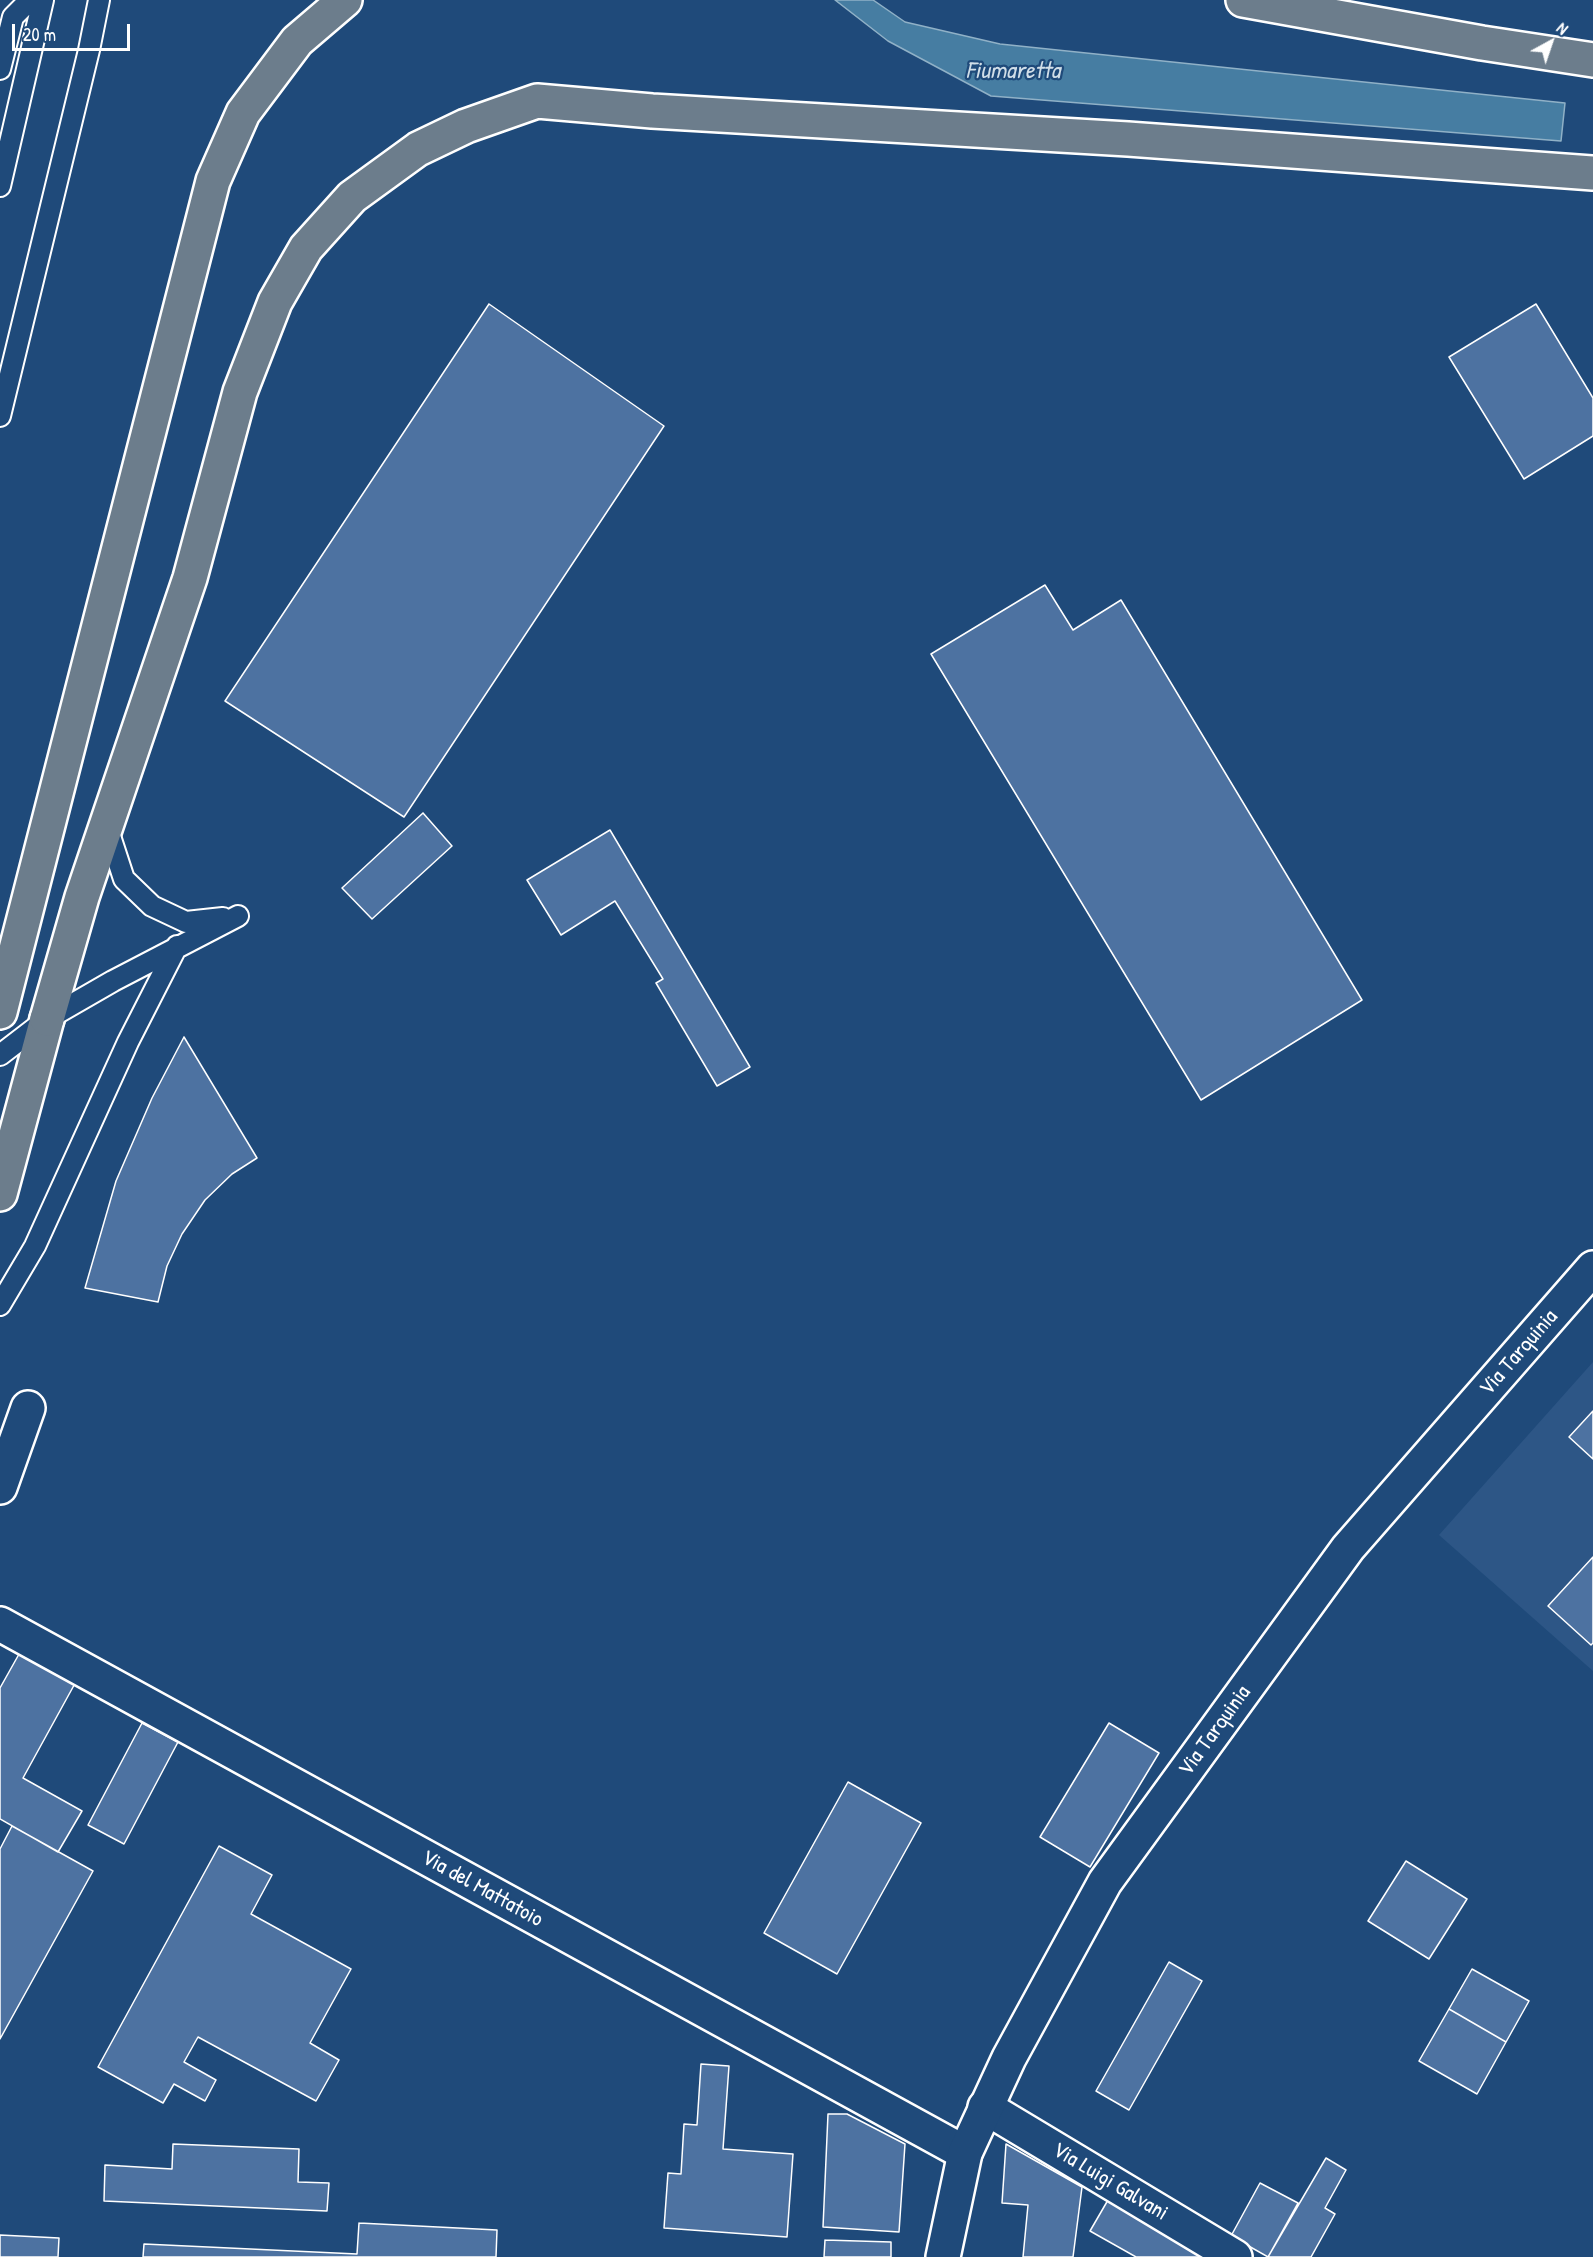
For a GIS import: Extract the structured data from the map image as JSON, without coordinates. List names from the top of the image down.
{
  "streets": {
    "street": ["Via Tarquinia", "Via del Mattatoio", "Via Luigi Galvani"]
  },
  "crossings": [
    ["Via Tarquinia", "Via del Mattatoio"],
    ["Via Tarquinia", "Via Luigi Galvani"]
  ],
  "water": ["Fiumaretta"],
  "scale_bar": "20 m",
  "north": "top right"
}
